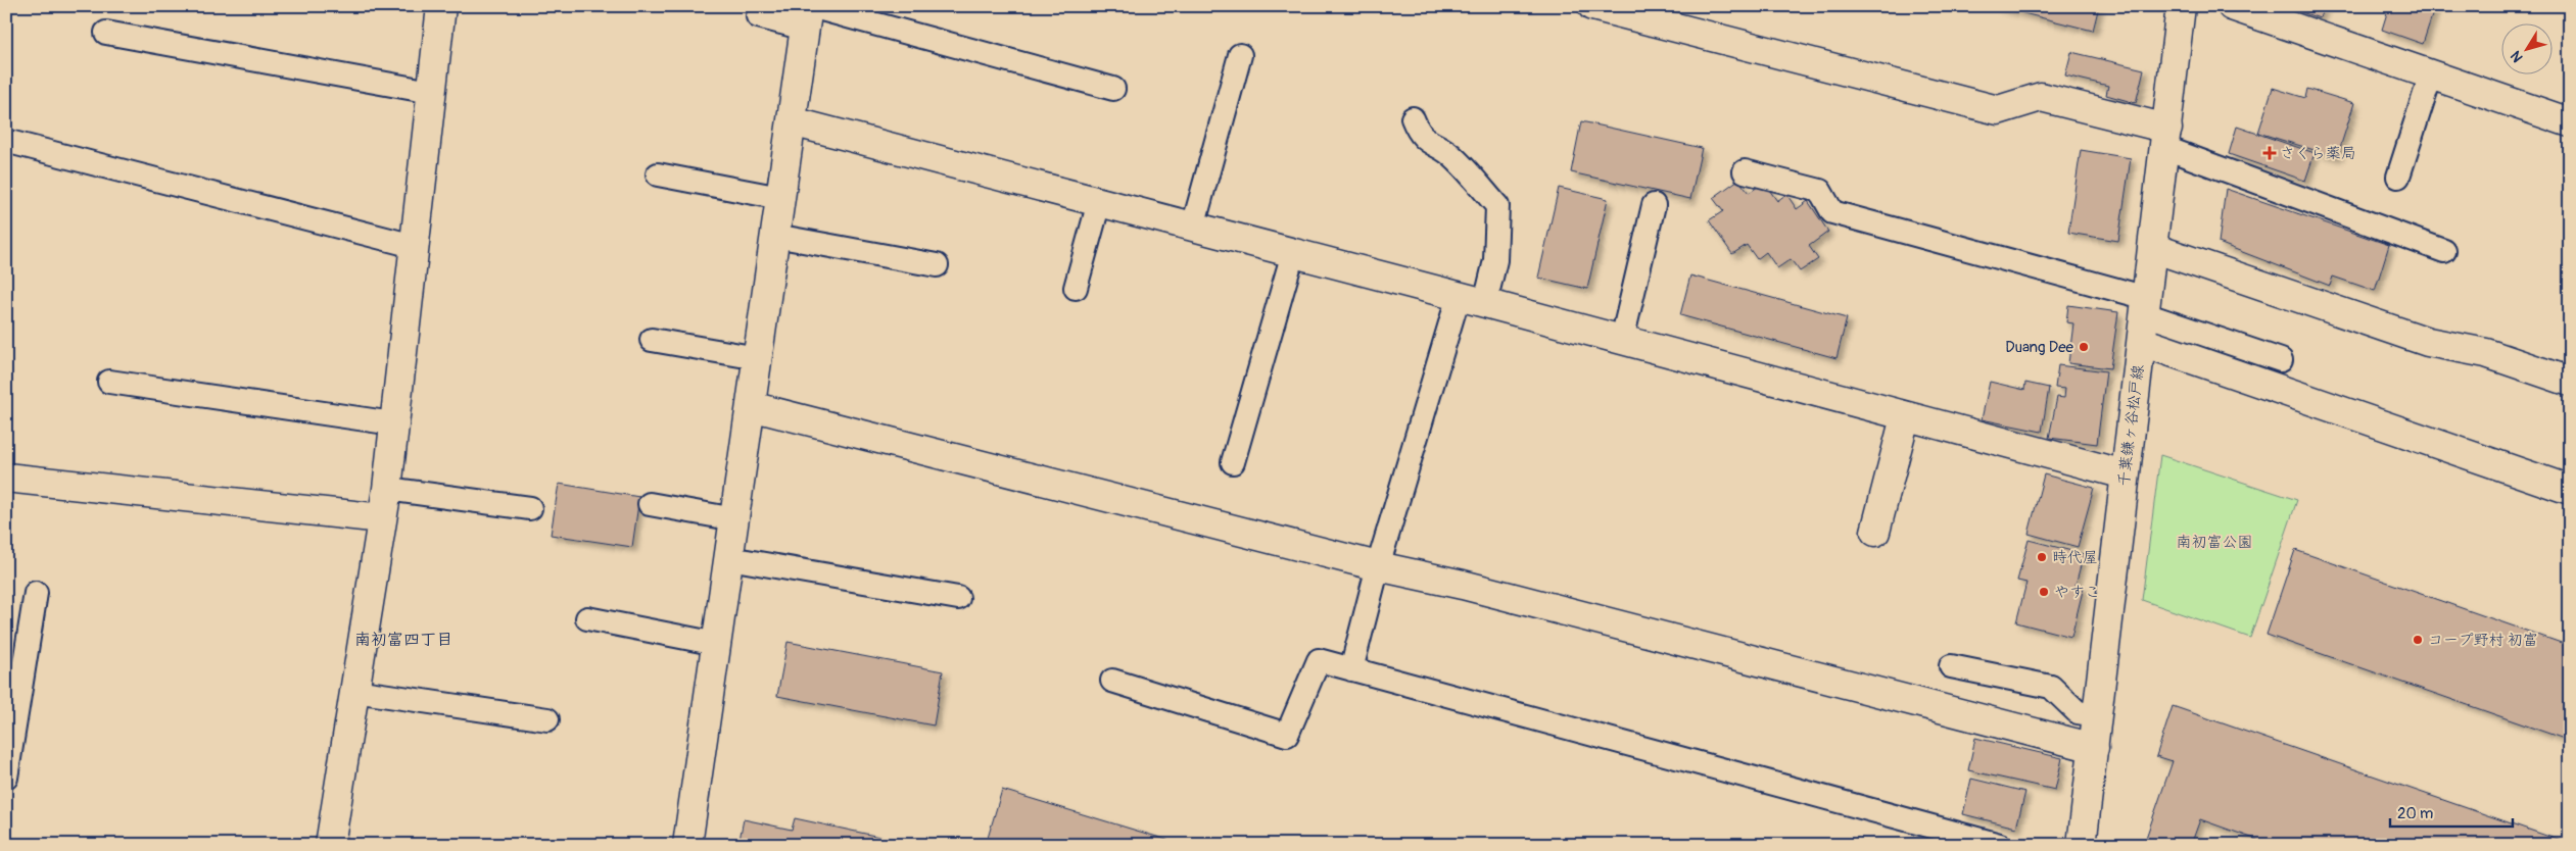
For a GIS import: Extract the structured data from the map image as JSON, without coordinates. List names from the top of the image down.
{
  "streets": {
    "street": ["千葉鎌ヶ谷松戸線"]
  },
  "districts": ["南初富四丁目"],
  "parks": ["南初富公園"],
  "places": {
    "health": ["さくら薬局"],
    "other": [
      "Duang Dee",
      "時代屋",
      "やすこ",
      "コープ野村 初富"
    ]
  },
  "scale_bar": "20 m",
  "north": "bottom left"
}
